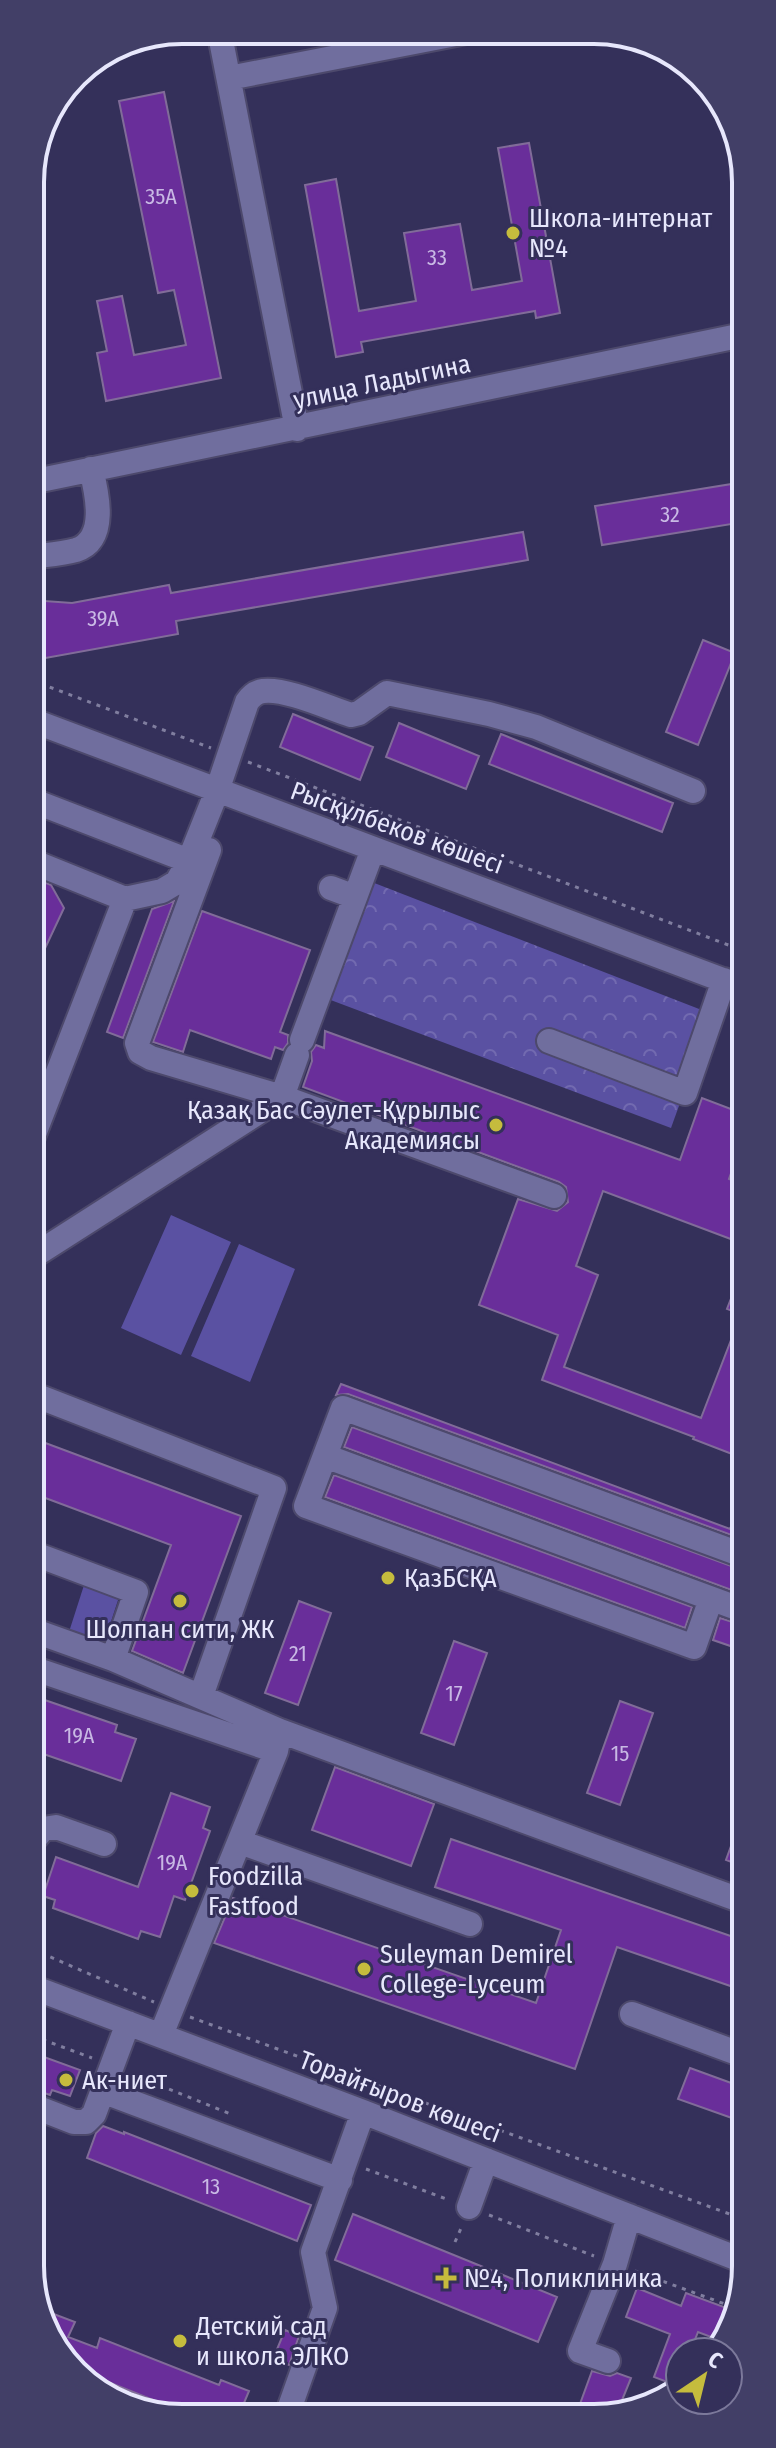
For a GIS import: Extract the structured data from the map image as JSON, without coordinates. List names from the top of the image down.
{
  "streets": {
    "street": ["улица Ладыгина", "Рысқұлбеков көшесі", "Торайғыров көшесі"]
  },
  "places": {
    "other": [
      "Школа-интернат №4",
      "Қазақ Бас Сәулет-Құрылыс Академиясы",
      "ҚазБСҚА",
      "Шолпан сити, ЖК",
      "Foodzilla Fastfood",
      "Suleyman Demirel College-Lyceum",
      "Ак-ниет",
      "Детский сад и школа ЭЛКО"
    ],
    "health": ["№4, Поликлиника"]
  },
  "house_numbers": [
    "35А",
    "33",
    "32",
    "39А",
    "21",
    "17",
    "19А",
    "15",
    "19А",
    "13"
  ],
  "north": "top right"
}
